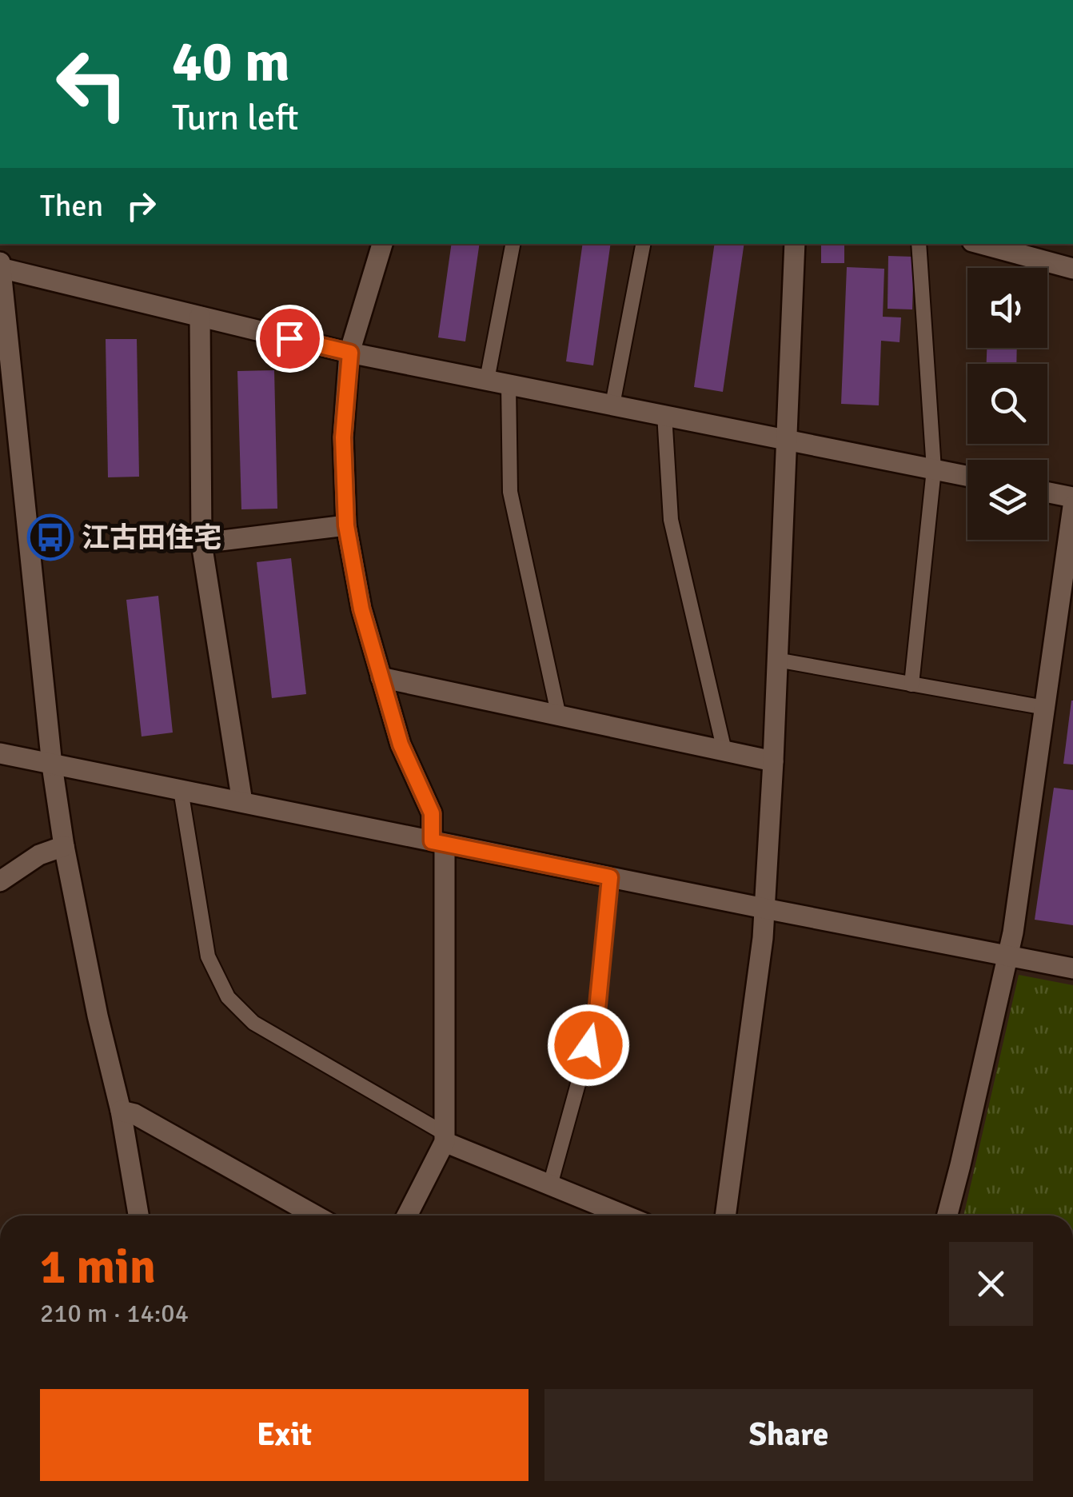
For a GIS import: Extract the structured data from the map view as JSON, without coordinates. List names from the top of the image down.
{
  "places": {
    "bus stop": ["江古田住宅"]
  },
  "page": {
    "turn": ["40 m", "Turn left"],
    "then": "Then",
    "heading": ["1 min", "210 m · 14:04"],
    "buttons": ["Exit", "Share"]
  }
}
